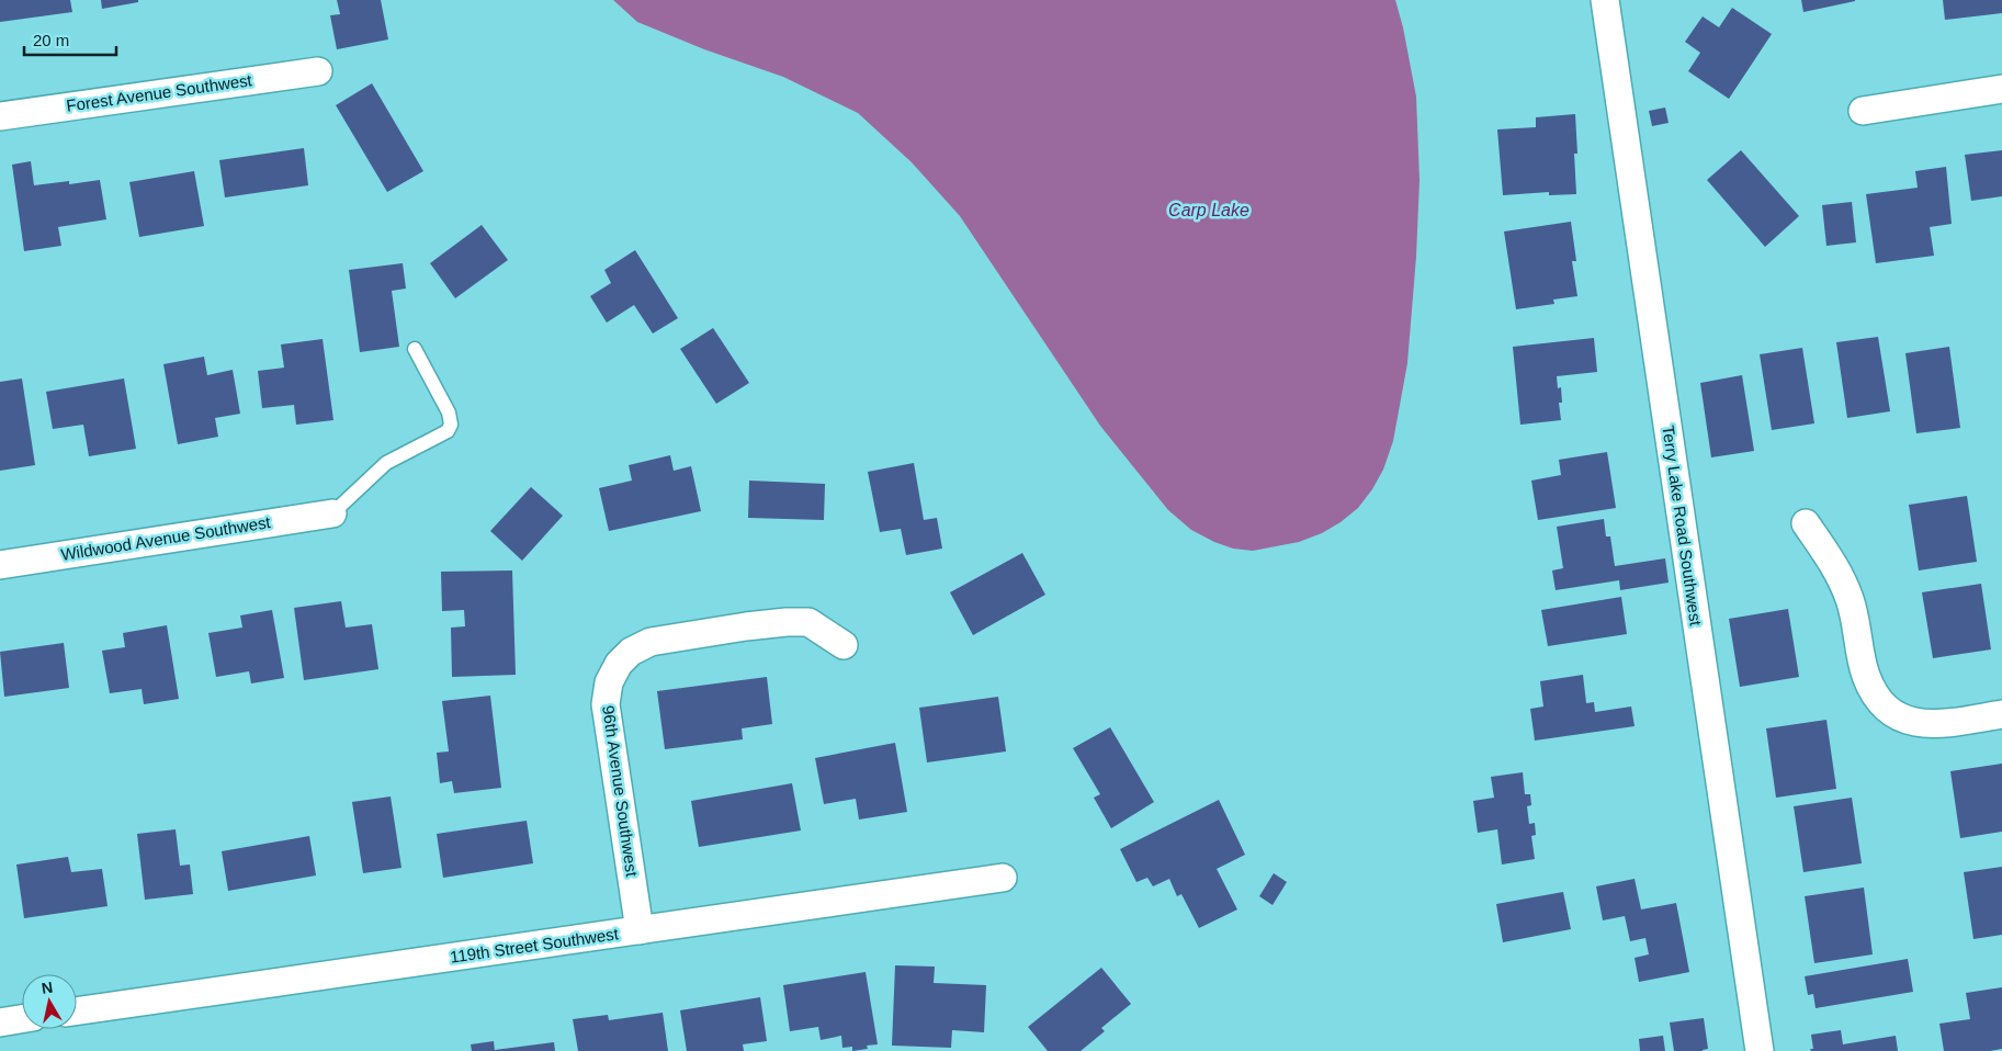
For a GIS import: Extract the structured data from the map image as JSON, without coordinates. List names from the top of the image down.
{
  "streets": {
    "street": [
      "Forest Avenue Southwest",
      "Terry Lake Road Southwest",
      "Wildwood Avenue Southwest",
      "96th Avenue Southwest",
      "119th Street Southwest"
    ]
  },
  "crossings": [
    ["96th Avenue Southwest", "119th Street Southwest"]
  ],
  "water": ["Carp Lake"],
  "scale_bar": "20 m",
  "north": "top"
}
